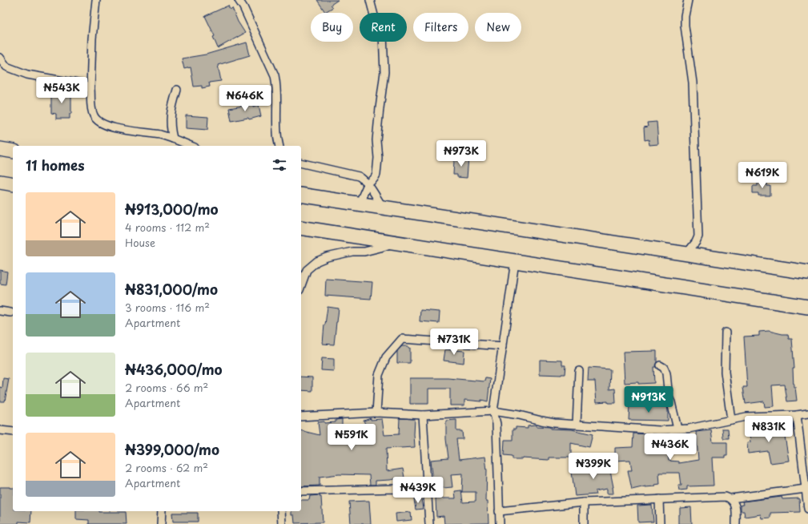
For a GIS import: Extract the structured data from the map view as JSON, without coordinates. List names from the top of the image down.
{
  "page": {
    "chip": [
      "Buy",
      "Rent",
      "Filters",
      "New"
    ],
    "price": [
      "₦543K",
      "₦646K",
      "₦973K",
      "₦619K",
      "₦731K",
      "₦913K",
      "₦831K",
      "₦591K",
      "₦436K",
      "₦399K",
      "₦439K"
    ],
    "heading": "11 homes",
    "list": [
      {
        "name": "₦913,000/mo",
        "note": "4 rooms · 112 m² · House"
      },
      {
        "name": "₦831,000/mo",
        "note": "3 rooms · 116 m² · Apartment"
      },
      {
        "name": "₦436,000/mo",
        "note": "2 rooms · 66 m² · Apartment"
      },
      {
        "name": "₦399,000/mo",
        "note": "2 rooms · 62 m² · Apartment"
      }
    ]
  }
}
